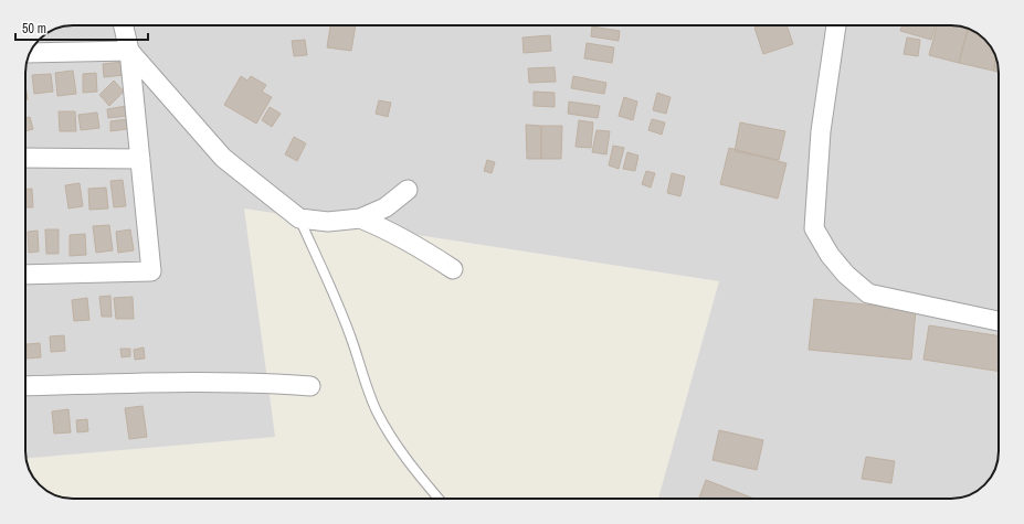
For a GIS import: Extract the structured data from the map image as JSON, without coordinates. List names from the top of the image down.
{
  "scale_bar": "50 m"
}
